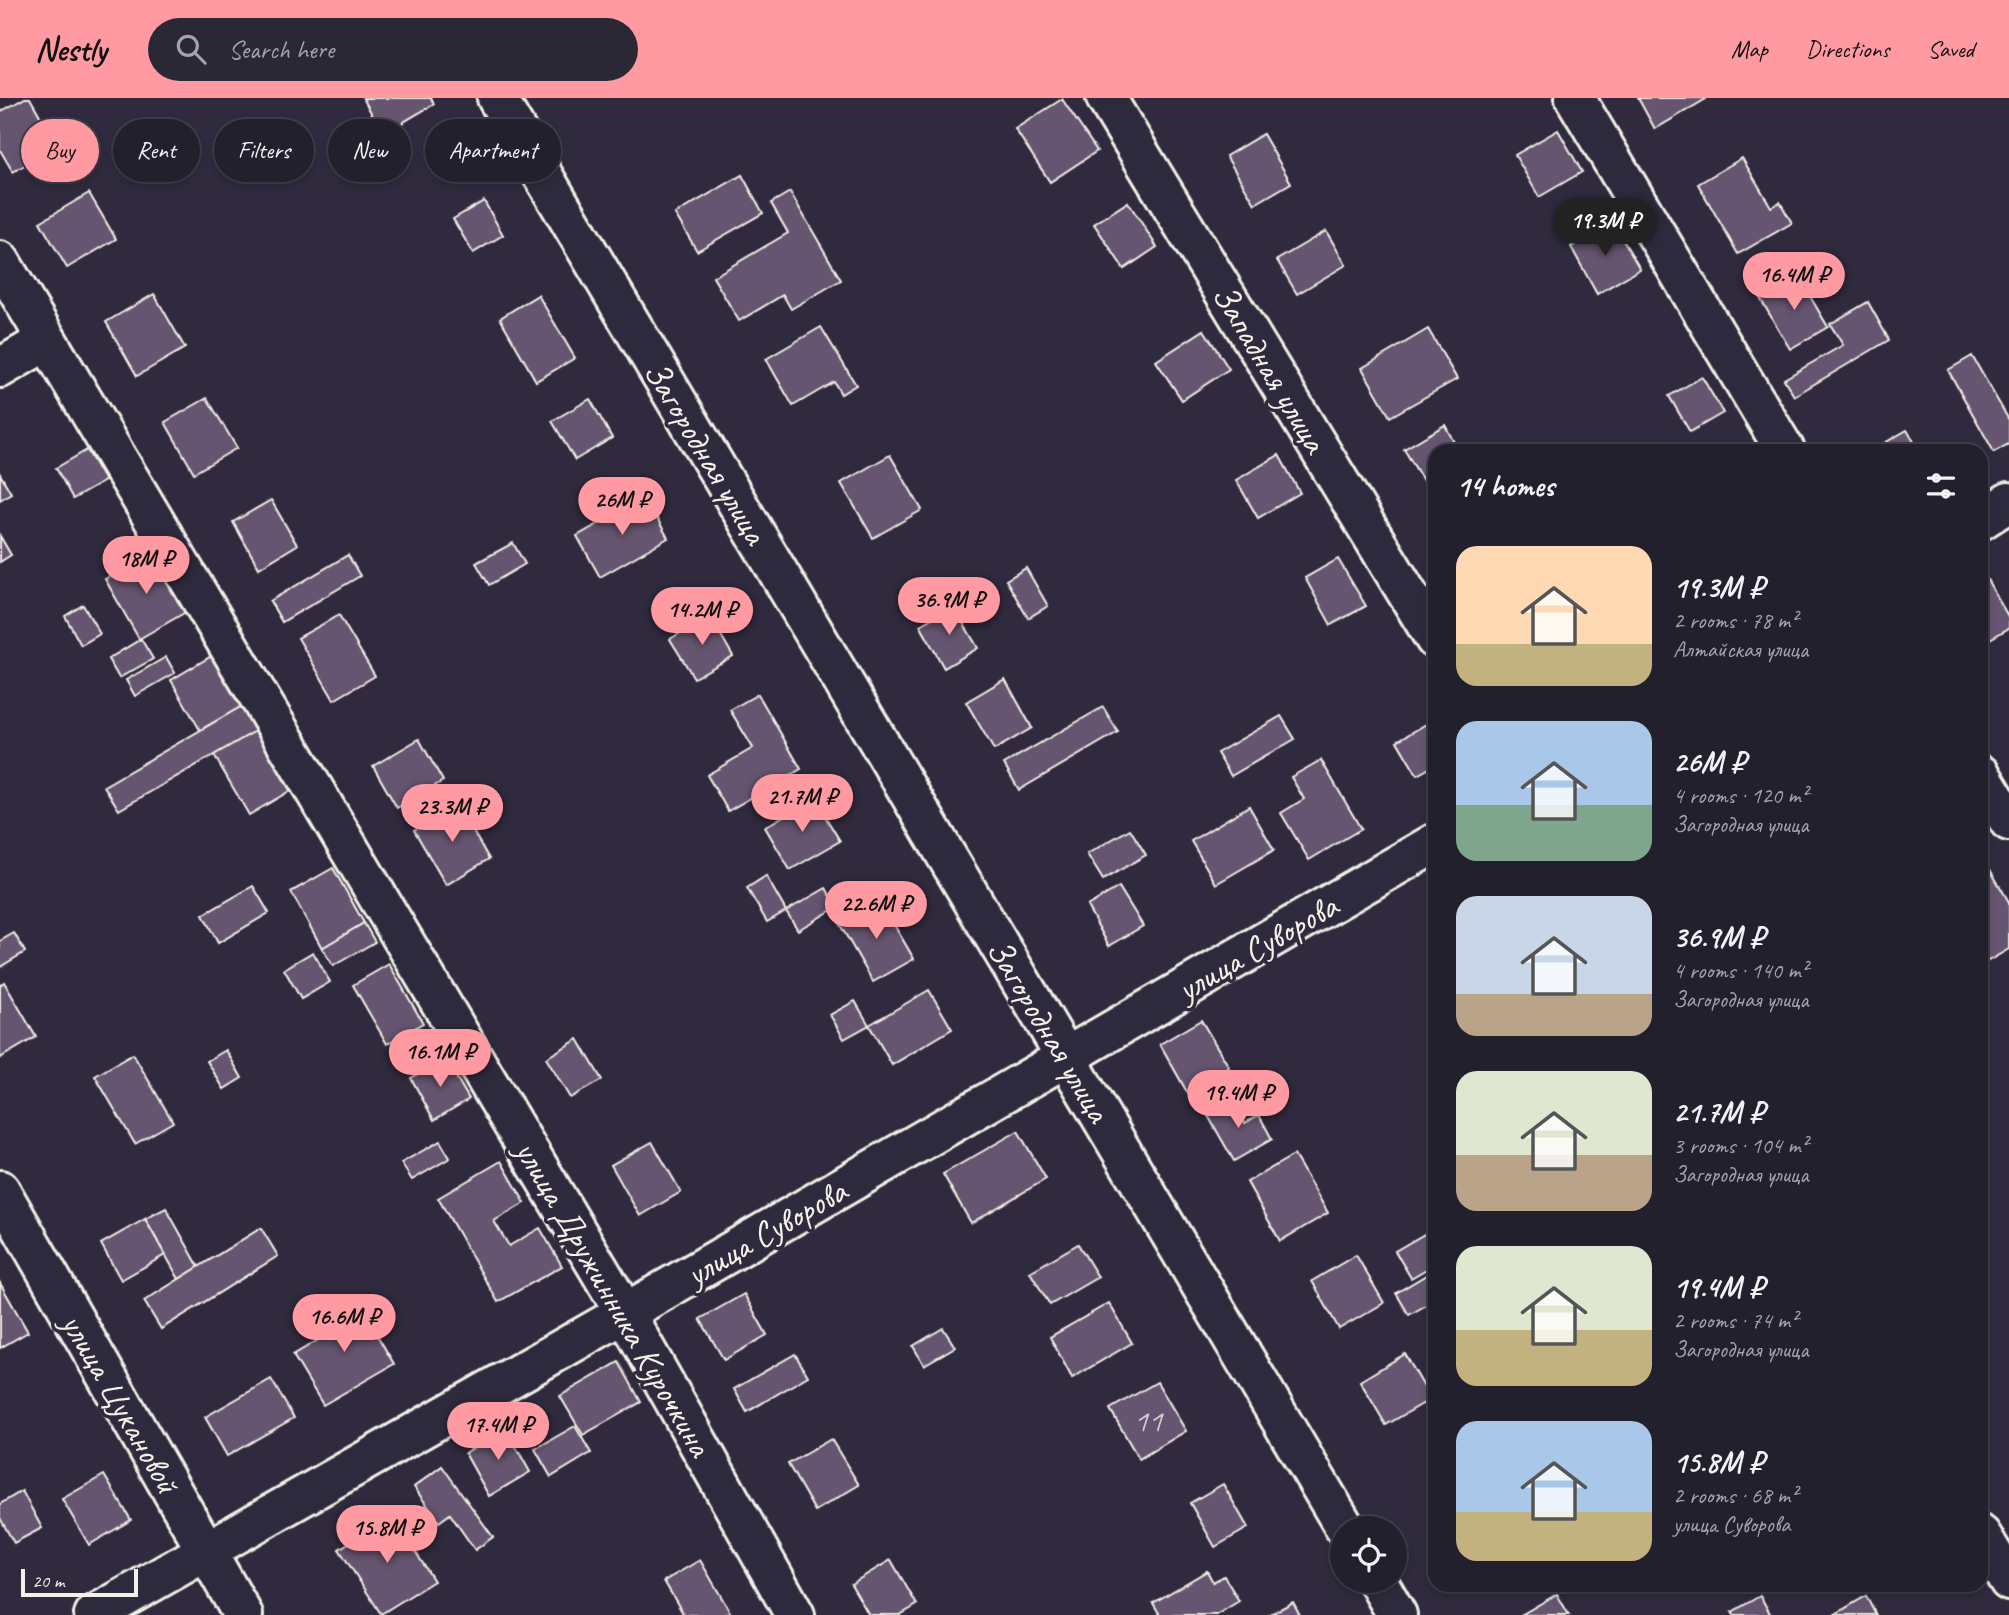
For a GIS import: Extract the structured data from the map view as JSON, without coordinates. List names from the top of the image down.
{
  "streets": {
    "street": [
      "Западная улица",
      "Загородная улица",
      "улица Суворова",
      "улица Дружинника Курочкина",
      "улица Цукановой"
    ]
  },
  "crossings": [
    ["Загородная улица", "улица Суворова"],
    ["улица Суворова", "улица Дружинника Курочкина"],
    ["улица Суворова", "улица Цукановой"]
  ],
  "house_numbers": ["11"],
  "scale_bar": "20 m",
  "page": {
    "header": "Nestly",
    "search": "Search here",
    "nav": ["Map", "Directions", "Saved"],
    "chip": [
      "Buy",
      "Rent",
      "Filters",
      "New",
      "Apartment"
    ],
    "price": [
      "19.3M ₽",
      "16.4M ₽",
      "26M ₽",
      "18M ₽",
      "36.9M ₽",
      "14.2M ₽",
      "21.7M ₽",
      "23.3M ₽",
      "22.6M ₽",
      "16.1M ₽",
      "19.4M ₽",
      "16.6M ₽",
      "17.4M ₽",
      "15.8M ₽"
    ],
    "heading": "14 homes",
    "list": [
      {
        "name": "19.3M ₽",
        "note": "2 rooms · 78 m² · Алтайская улица"
      },
      {
        "name": "26M ₽",
        "note": "4 rooms · 120 m² · Загородная улица"
      },
      {
        "name": "36.9M ₽",
        "note": "4 rooms · 140 m² · Загородная улица"
      },
      {
        "name": "21.7M ₽",
        "note": "3 rooms · 104 m² · Загородная улица"
      },
      {
        "name": "19.4M ₽",
        "note": "2 rooms · 74 m² · Загородная улица"
      },
      {
        "name": "15.8M ₽",
        "note": "2 rooms · 68 m² · улица Суворова"
      }
    ],
    "scale": "20 m"
  }
}
